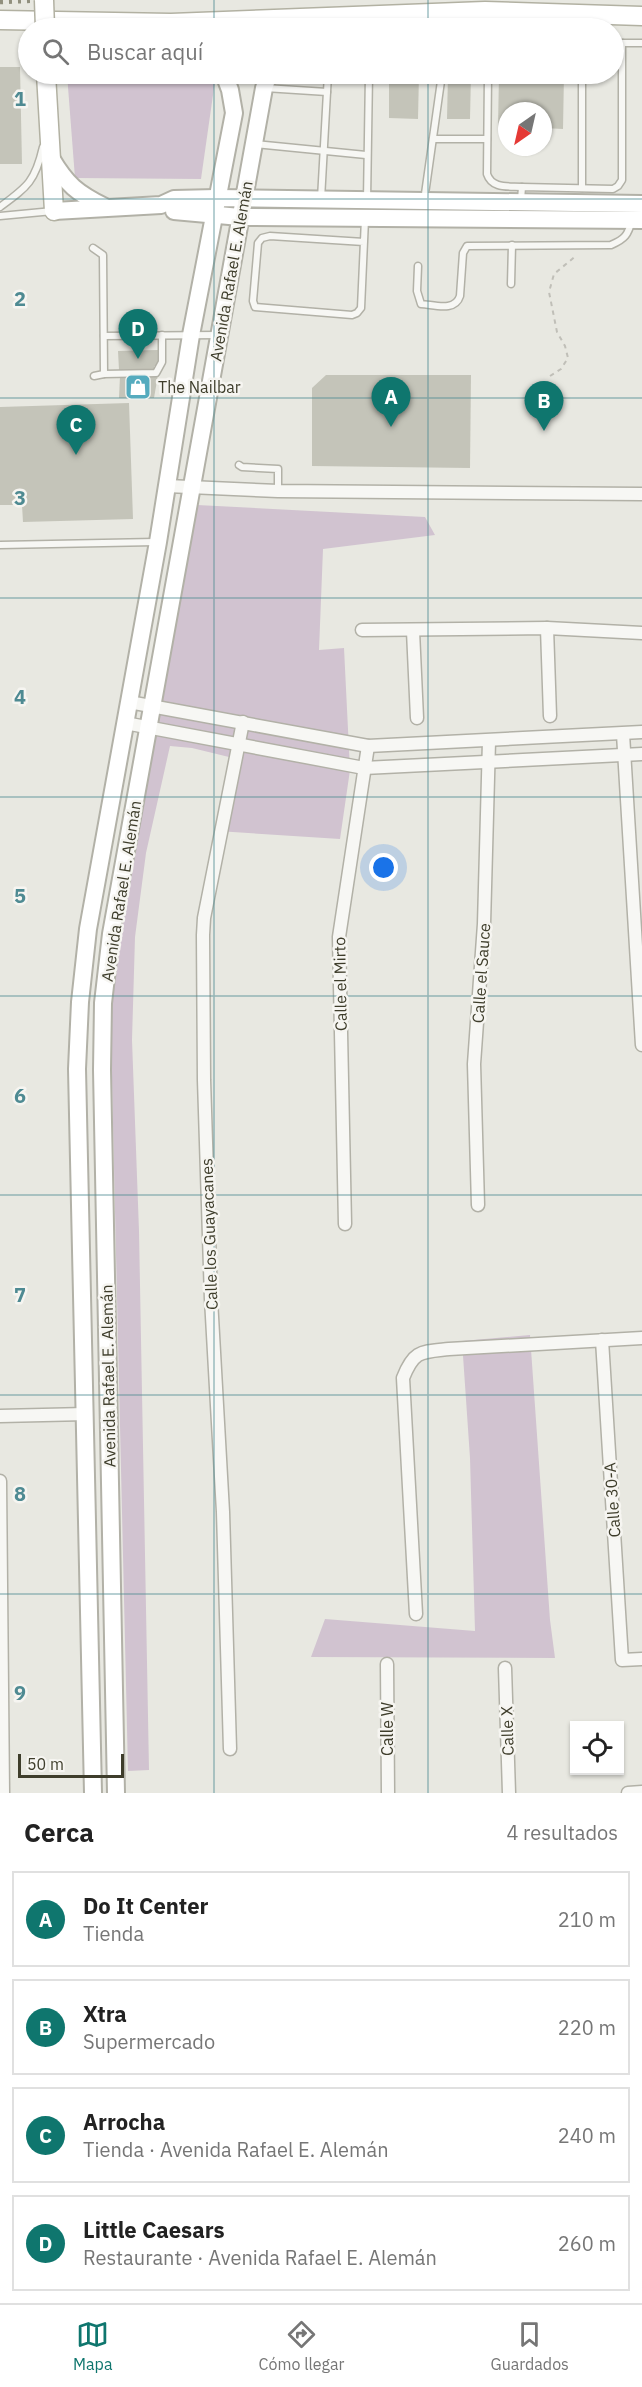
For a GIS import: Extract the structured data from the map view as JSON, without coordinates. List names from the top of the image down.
{
  "streets": {
    "main road": ["Avenida Rafael E. Alemán"],
    "street": [
      "Calle el Sauce",
      "Calle el Mirto",
      "Calle los Guayacanes",
      "Calle 30-A",
      "Calle W",
      "Calle X"
    ]
  },
  "places": {
    "shop": ["The Nailbar"]
  },
  "scale_bar": "50 m",
  "north": "bottom left",
  "page": {
    "search": "Buscar aquí",
    "pins": [
      "D",
      "A",
      "B",
      "C"
    ],
    "scale": "50 m",
    "heading": ["Cerca", "4 resultados"],
    "list": [
      {
        "mark": "A",
        "name": "Do It Center",
        "note": "Tienda",
        "value": "210 m"
      },
      {
        "mark": "B",
        "name": "Xtra",
        "note": "Supermercado",
        "value": "220 m"
      },
      {
        "mark": "C",
        "name": "Arrocha",
        "note": "Tienda · Avenida Rafael E. Alemán",
        "value": "240 m"
      },
      {
        "mark": "D",
        "name": "Little Caesars",
        "note": "Restaurante · Avenida Rafael E. Alemán",
        "value": "260 m"
      }
    ],
    "nav": ["Mapa", "Cómo llegar", "Guardados"]
  },
  "grid": {
    "rows": [
      "1",
      "2",
      "3",
      "4",
      "5",
      "6",
      "7",
      "8",
      "9"
    ]
  }
}
